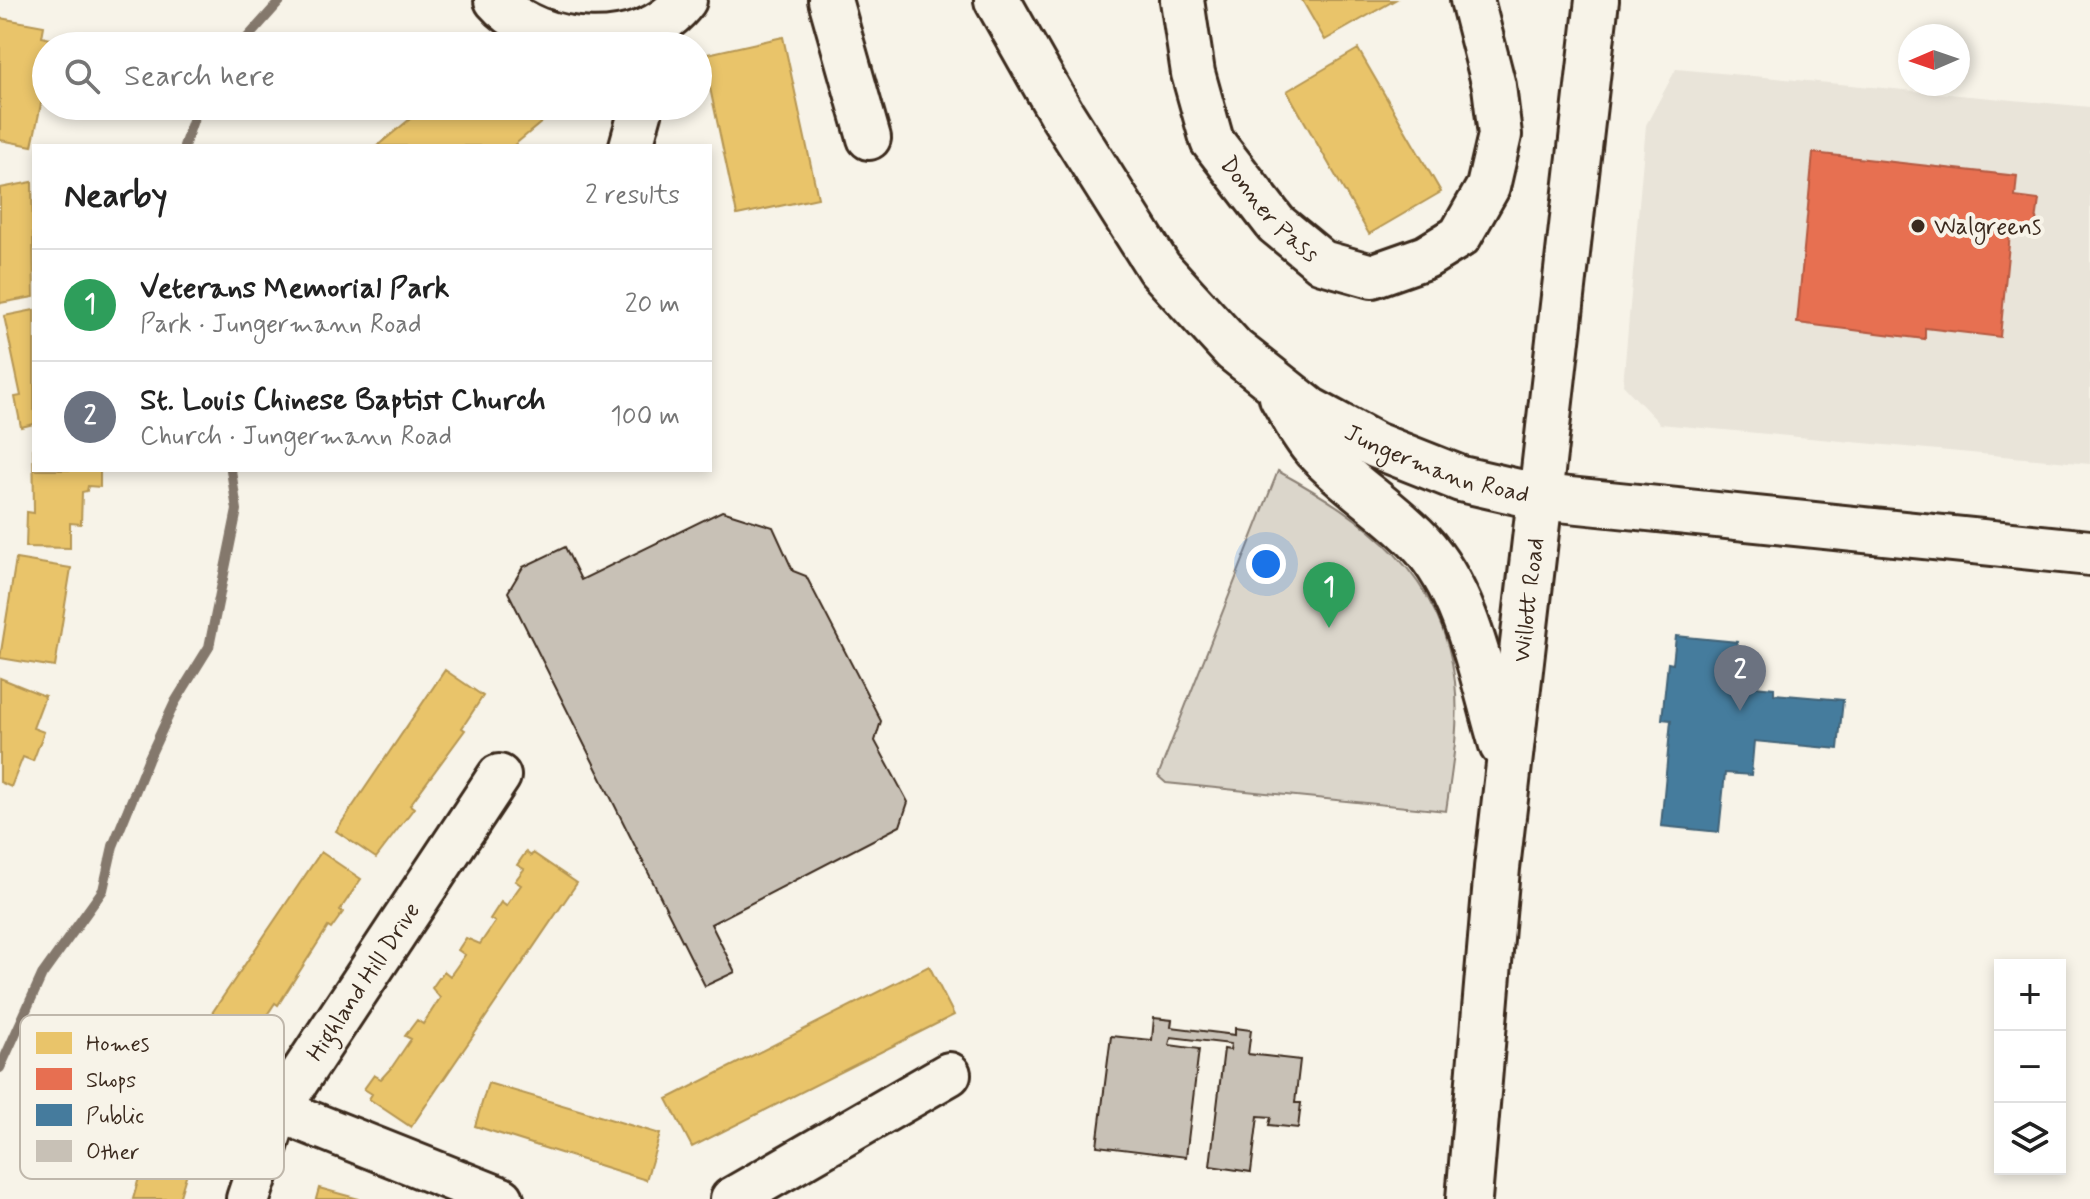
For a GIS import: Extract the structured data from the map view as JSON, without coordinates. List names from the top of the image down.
{
  "streets": {
    "main road": ["Jungermann Road", "Willott Road"],
    "street": ["Donner Pass", "Highland Hill Drive"]
  },
  "crossings": [
    ["Jungermann Road", "Willott Road"]
  ],
  "places": ["Walgreens"],
  "legend": [
    "Homes",
    "Shops",
    "Public",
    "Other"
  ],
  "north": "left",
  "page": {
    "search": "Search here",
    "heading": ["Nearby", "2 results"],
    "list": [
      {
        "mark": "1",
        "name": "Veterans Memorial Park",
        "note": "Park · Jungermann Road",
        "value": "20 m"
      },
      {
        "mark": "2",
        "name": "St. Louis Chinese Baptist Church",
        "note": "Church · Jungermann Road",
        "value": "100 m"
      }
    ],
    "pins": ["1", "2"],
    "map_buttons": ["+", "−"]
  }
}
